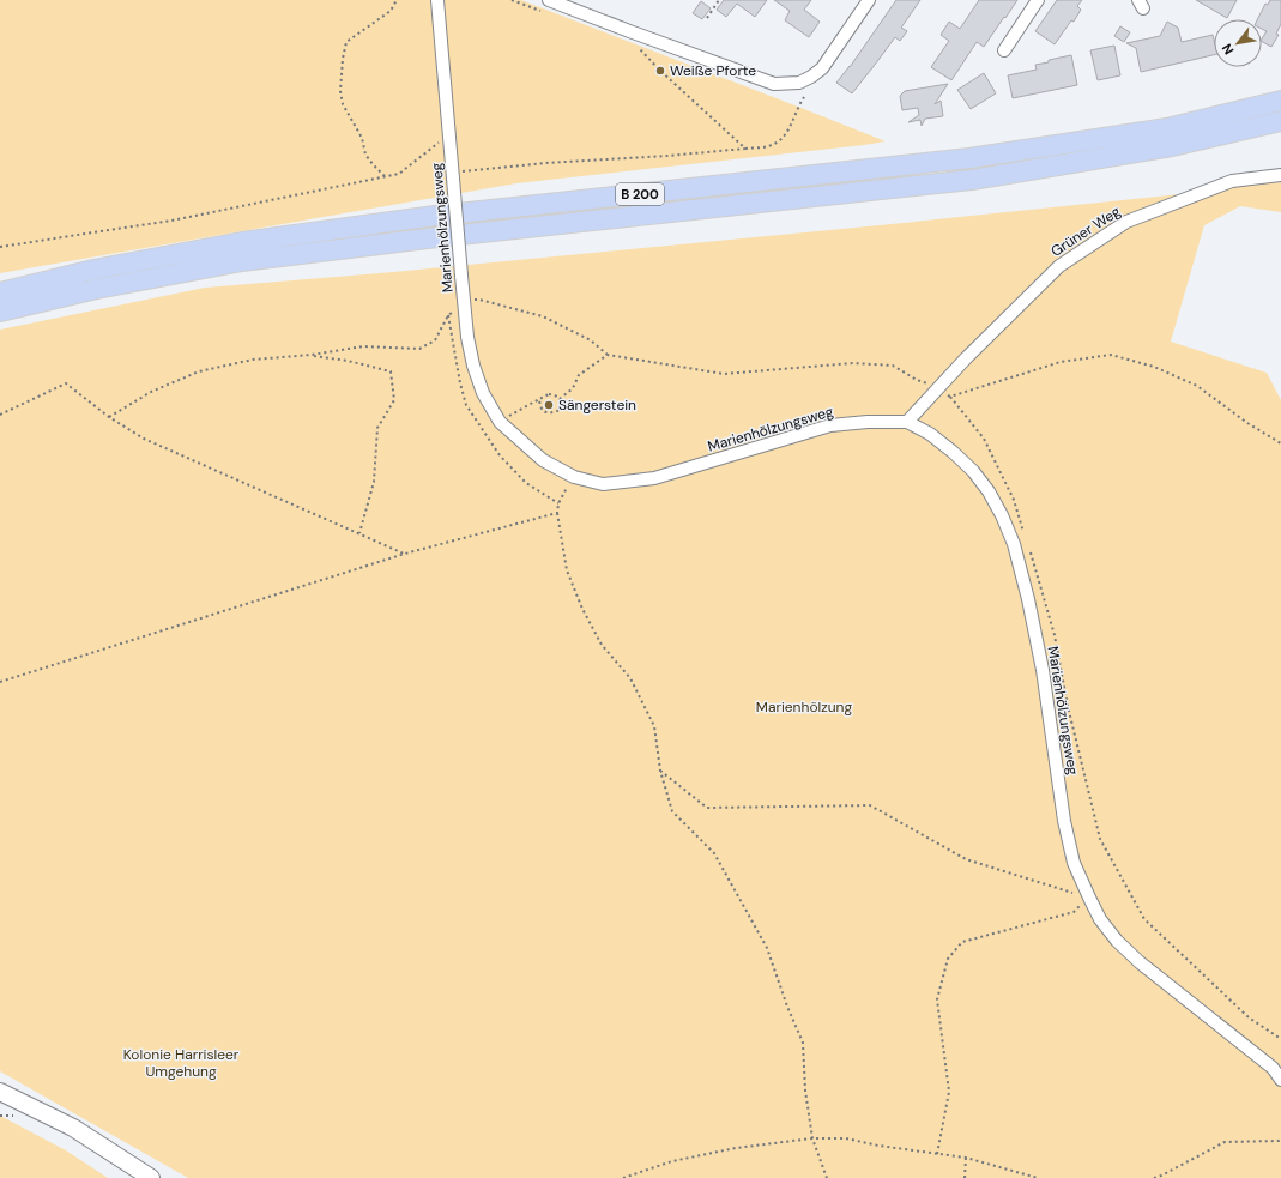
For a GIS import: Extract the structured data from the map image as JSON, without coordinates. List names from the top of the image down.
{
  "streets": {
    "highway": ["B 200"],
    "street": ["Marienhölzungsweg", "Grüner Weg"]
  },
  "crossings": [
    ["Marienhölzungsweg", "Grüner Weg"]
  ],
  "parks": ["Marienhölzung", "Kolonie Harrisleer Umgehung"],
  "places": ["Weiße Pforte", "Sängerstein"],
  "north": "bottom left"
}
